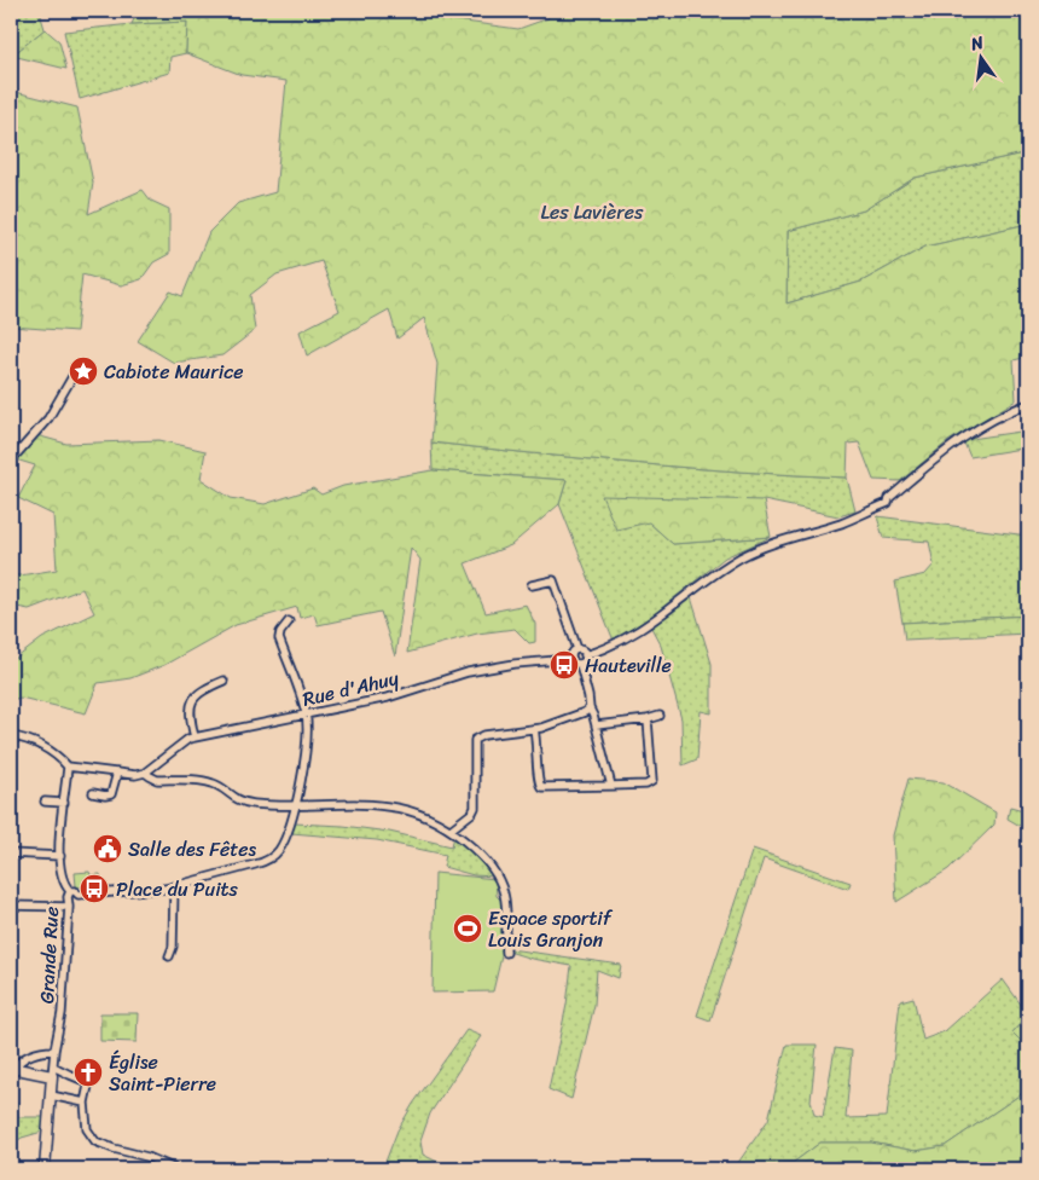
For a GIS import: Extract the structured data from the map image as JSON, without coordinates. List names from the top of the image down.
{
  "streets": {
    "street": ["Rue d'Ahuy", "Grande Rue"]
  },
  "parks": ["Les Lavières"],
  "places": {
    "place": ["Cabiote Maurice"],
    "bus stop": ["Hauteville", "Place du Puits"],
    "public building": ["Salle des Fêtes"],
    "sports": ["Espace sportif Louis Granjon"],
    "church": ["Église Saint-Pierre"]
  },
  "north": "top"
}
